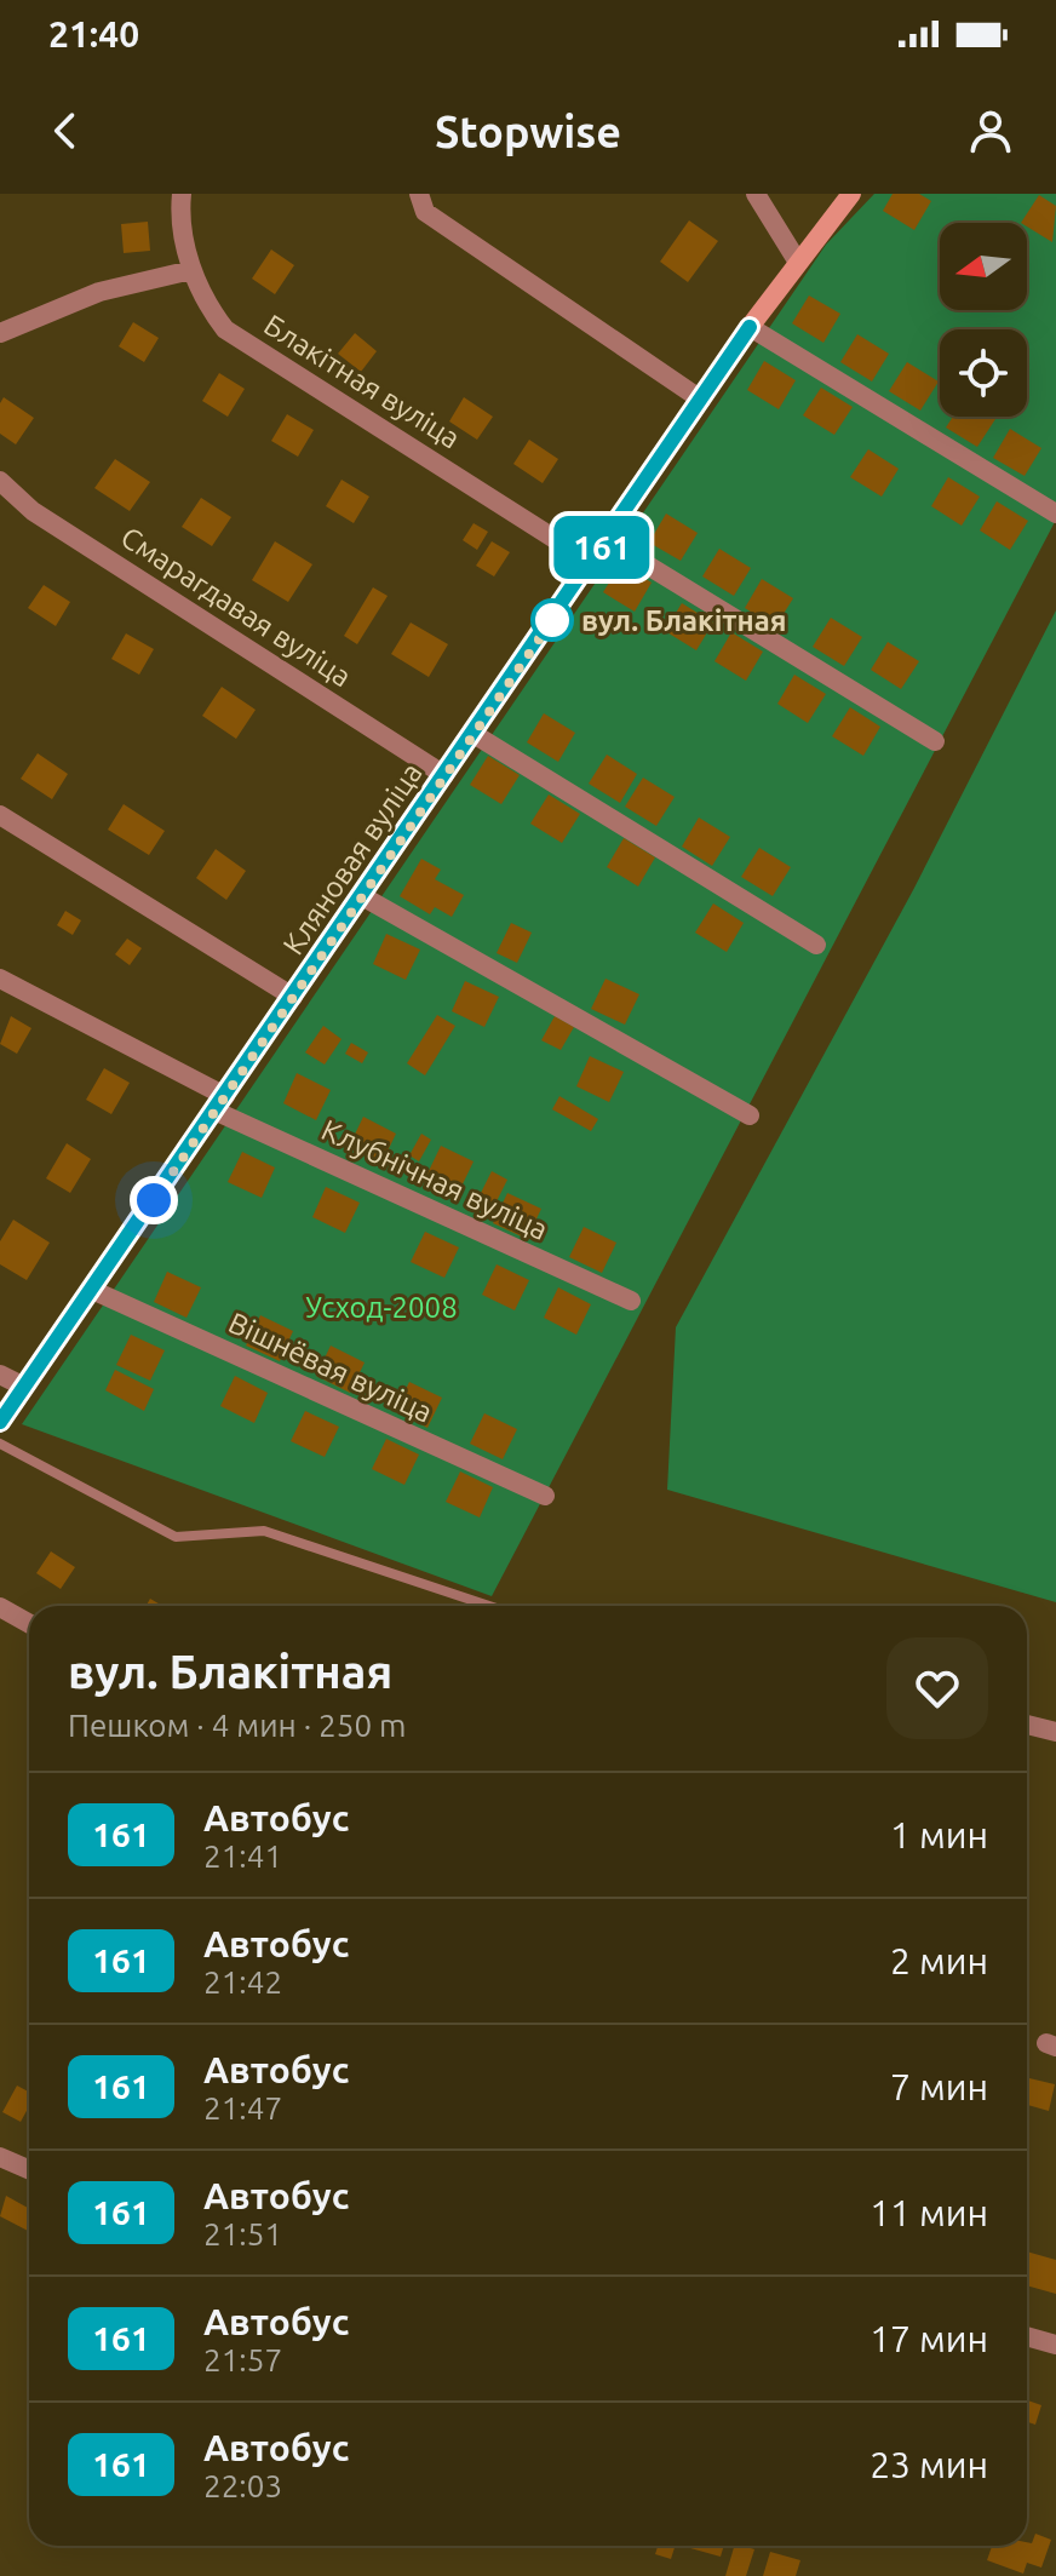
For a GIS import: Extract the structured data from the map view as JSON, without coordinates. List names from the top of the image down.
{
  "streets": {
    "street": [
      "Блакітная вуліца",
      "Смарагдавая вуліца",
      "Кляновая вуліца",
      "Клубнічная вуліца",
      "Вішнёвая вуліца"
    ]
  },
  "crossings": [
    ["Блакітная вуліца", "Кляновая вуліца"],
    ["Смарагдавая вуліца", "Кляновая вуліца"],
    ["Кляновая вуліца", "Клубнічная вуліца"],
    ["Кляновая вуліца", "Вішнёвая вуліца"]
  ],
  "parks": ["Усход-2008"],
  "places": ["вул. Блакітная"],
  "lines": ["bus line 161"],
  "north": "left",
  "page": {
    "status": "21:40",
    "header": "Stopwise",
    "on_map": "161",
    "heading": ["вул. Блакітная", "Пешком · 4 мин · 250 m"],
    "list": [
      {
        "mark": "161",
        "name": "Автобус",
        "note": "21:41",
        "value": "1 мин"
      },
      {
        "mark": "161",
        "name": "Автобус",
        "note": "21:42",
        "value": "2 мин"
      },
      {
        "mark": "161",
        "name": "Автобус",
        "note": "21:47",
        "value": "7 мин"
      },
      {
        "mark": "161",
        "name": "Автобус",
        "note": "21:51",
        "value": "11 мин"
      },
      {
        "mark": "161",
        "name": "Автобус",
        "note": "21:57",
        "value": "17 мин"
      },
      {
        "mark": "161",
        "name": "Автобус",
        "note": "22:03",
        "value": "23 мин"
      }
    ]
  }
}
